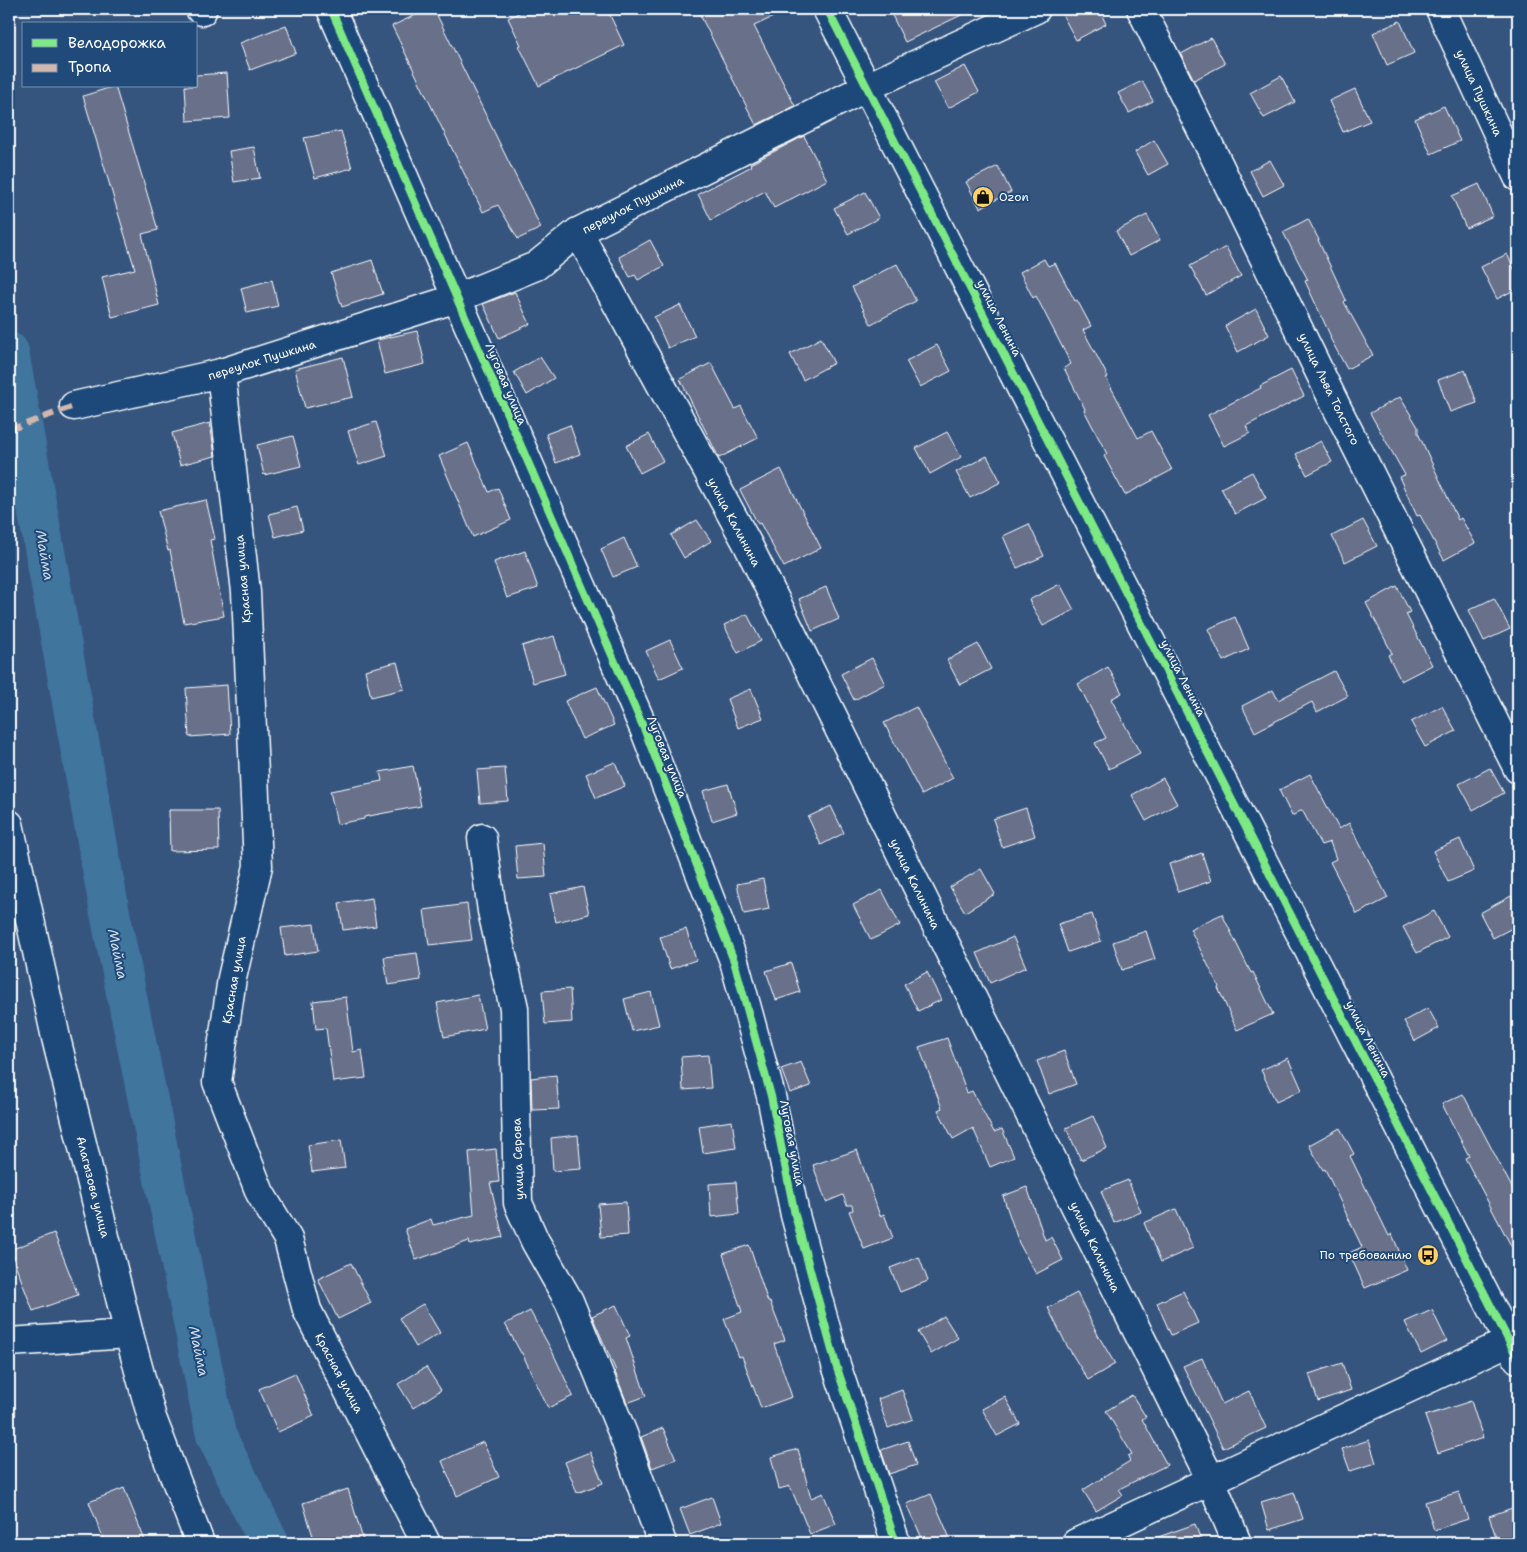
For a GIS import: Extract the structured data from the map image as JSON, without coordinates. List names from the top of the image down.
{
  "streets": {
    "street": [
      "улица Пушкина",
      "переулок Пушкина",
      "улица Ленина",
      "Луговая улица",
      "улица Льва Толстого",
      "улица Калинина",
      "Красная улица",
      "улица Серова",
      "Алагызова улица"
    ]
  },
  "crossings": [
    ["переулок Пушкина", "улица Ленина"],
    ["переулок Пушкина", "Луговая улица"],
    ["переулок Пушкина", "улица Калинина"],
    ["переулок Пушкина", "Красная улица"]
  ],
  "water": ["Майма"],
  "places": {
    "shop": ["Ozon"],
    "bus stop": ["По требованию"]
  },
  "legend": ["Велодорожка", "Тропа"]
}
